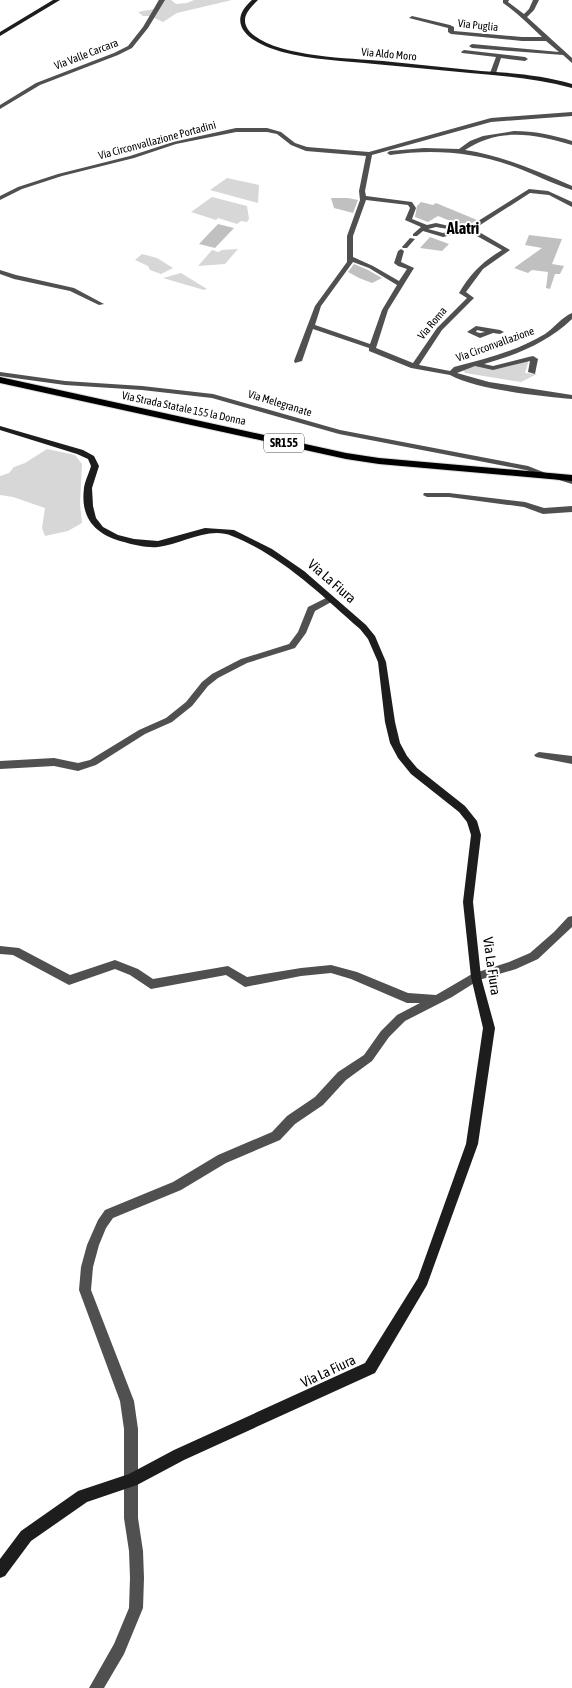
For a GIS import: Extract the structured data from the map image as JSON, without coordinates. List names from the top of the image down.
{
  "streets": {
    "main road": [
      "Via Aldo Moro",
      "Via Strada Statale 155 la Donna",
      "SR155",
      "Via La Fiura"
    ],
    "street": [
      "Via Puglia",
      "Via Valle Carcara",
      "Via Circonvallazione Portadini",
      "Via Roma",
      "Via Circonvallazione",
      "Via Melegranate"
    ]
  },
  "crossings": [
    ["Via Melegranate", "Via Strada Statale 155 la Donna"]
  ],
  "districts": ["Alatri"]
}
